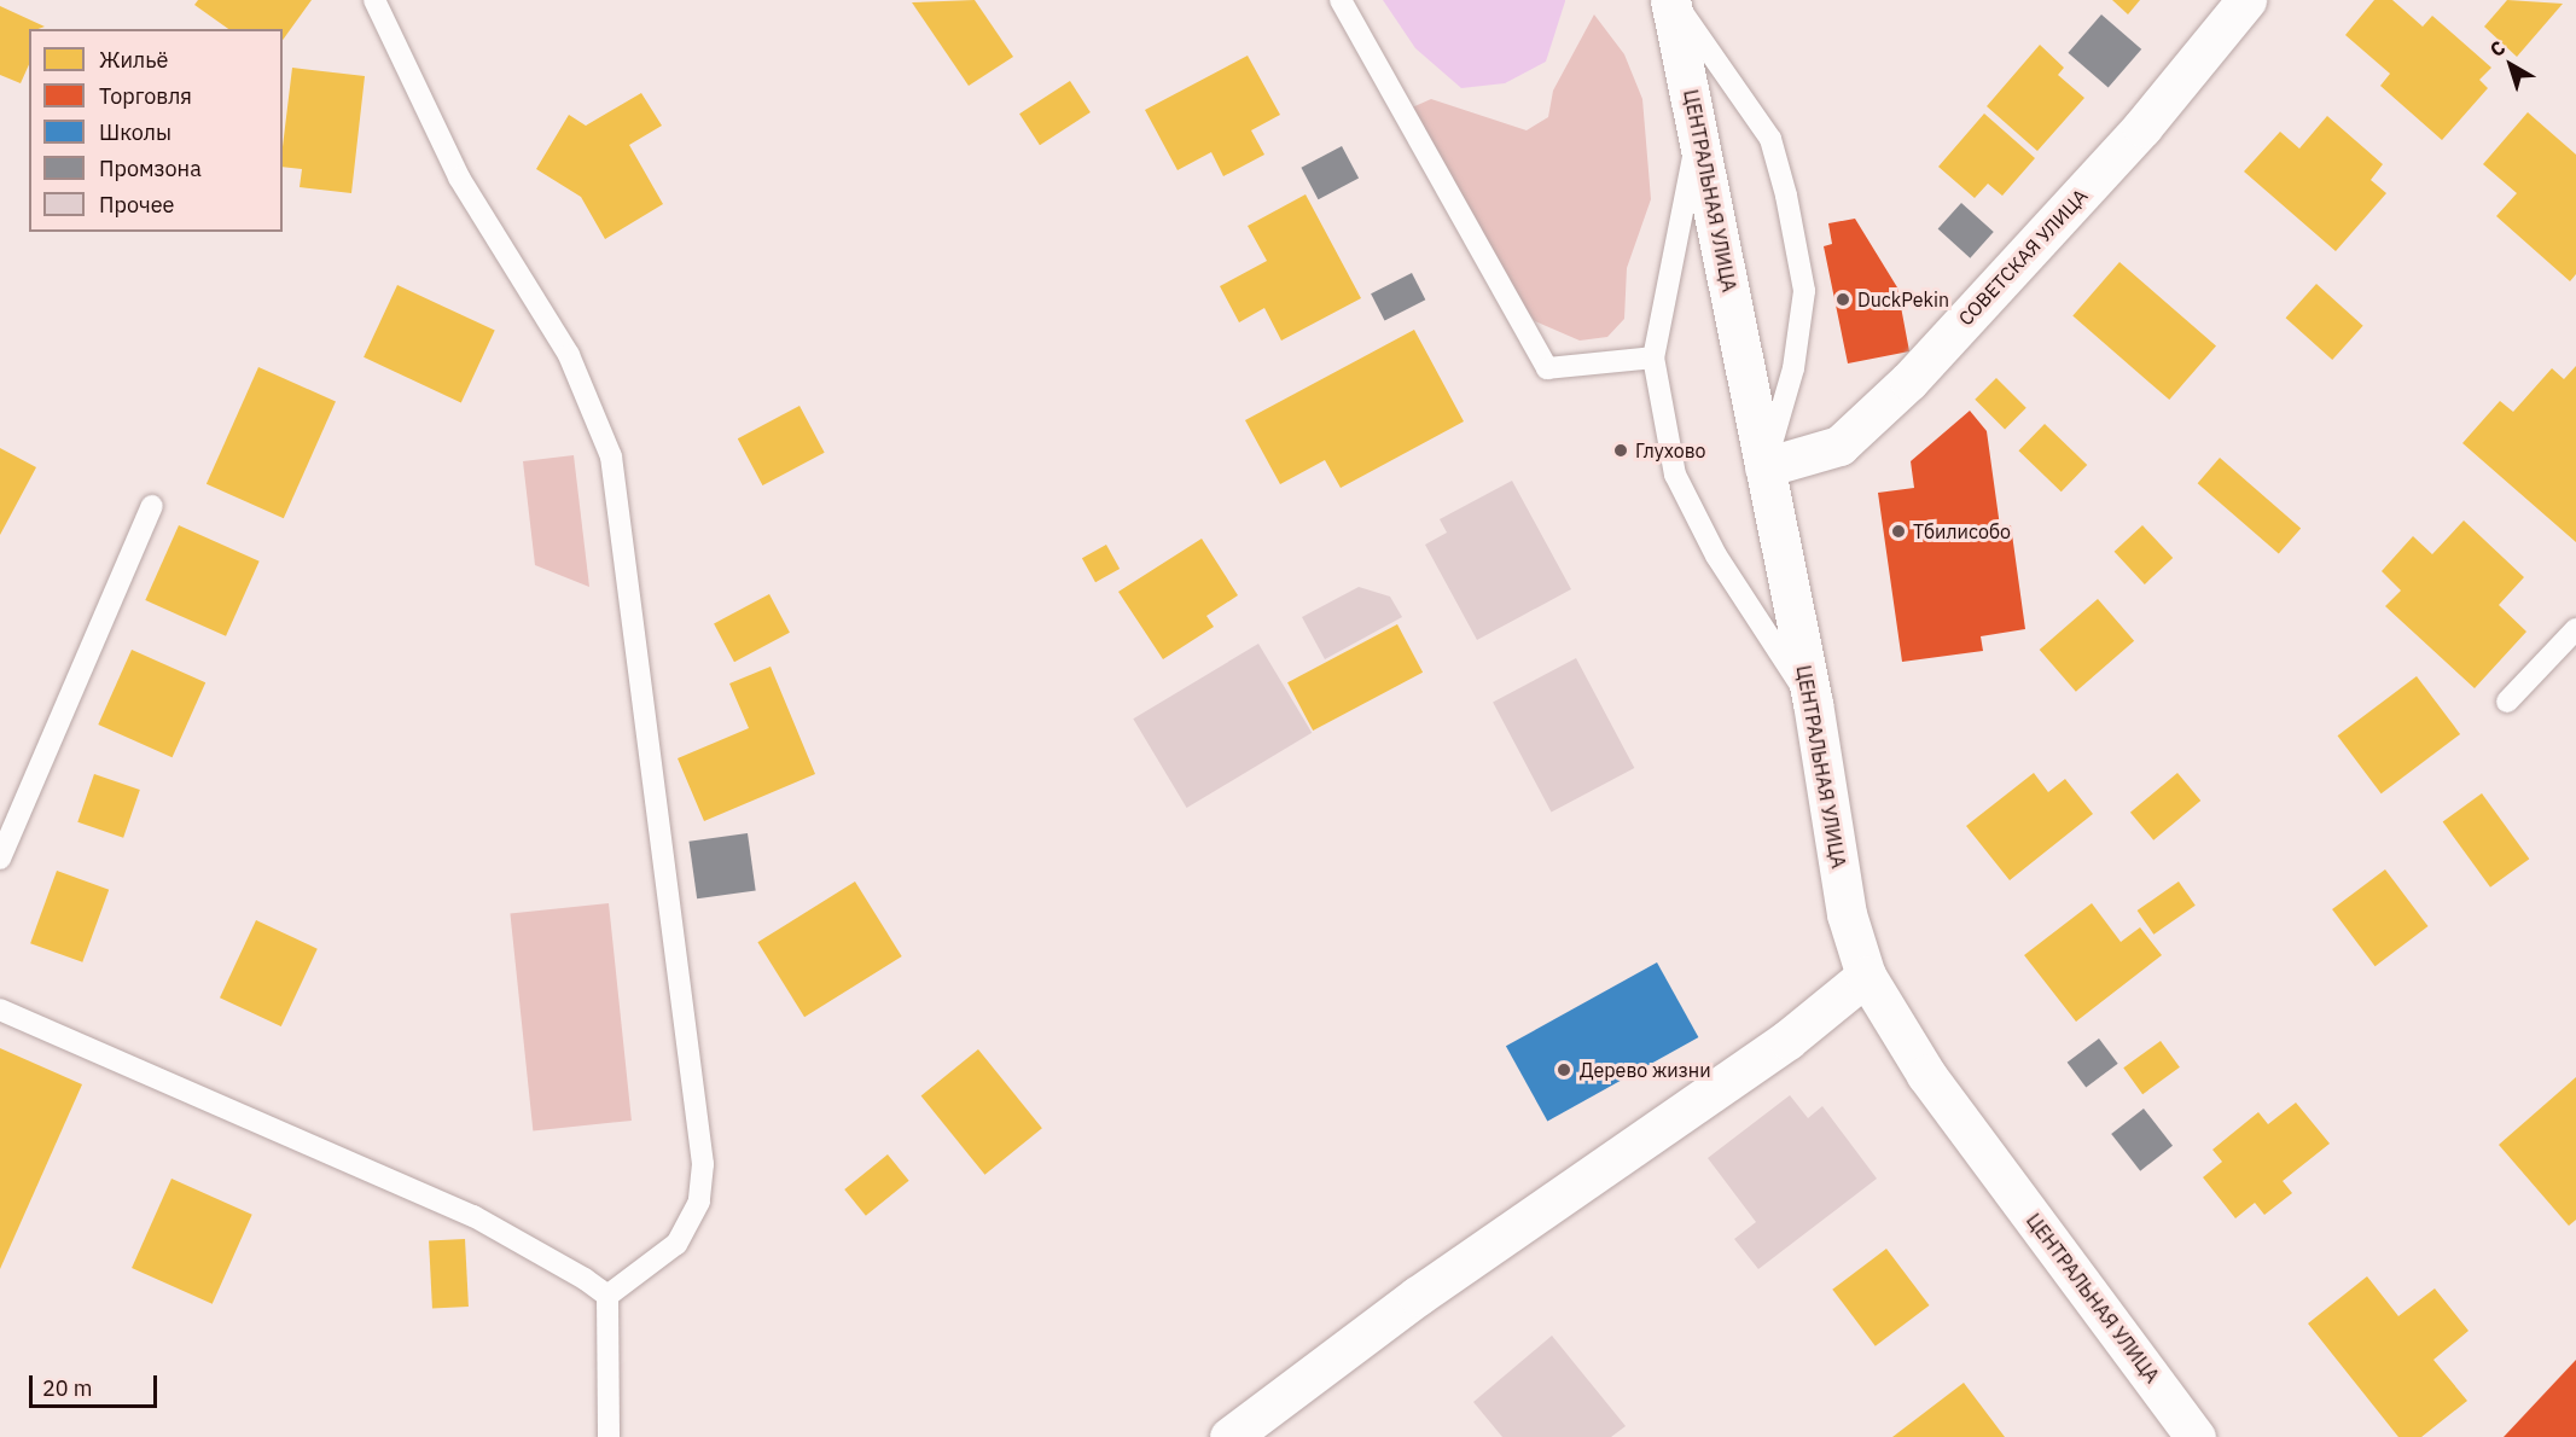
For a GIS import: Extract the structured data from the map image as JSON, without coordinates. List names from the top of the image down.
{
  "streets": {
    "main road": ["ЦЕНТРАЛЬНАЯ УЛИЦА", "СОВЕТСКАЯ УЛИЦА"]
  },
  "crossings": [
    ["ЦЕНТРАЛЬНАЯ УЛИЦА", "СОВЕТСКАЯ УЛИЦА"]
  ],
  "places": [
    "DuckPekin",
    "Глухово",
    "Тбилисобо",
    "Дерево жизни"
  ],
  "legend": [
    "Жильё",
    "Торговля",
    "Школы",
    "Промзона",
    "Прочее"
  ],
  "scale_bar": "20 m",
  "north": "top left"
}
